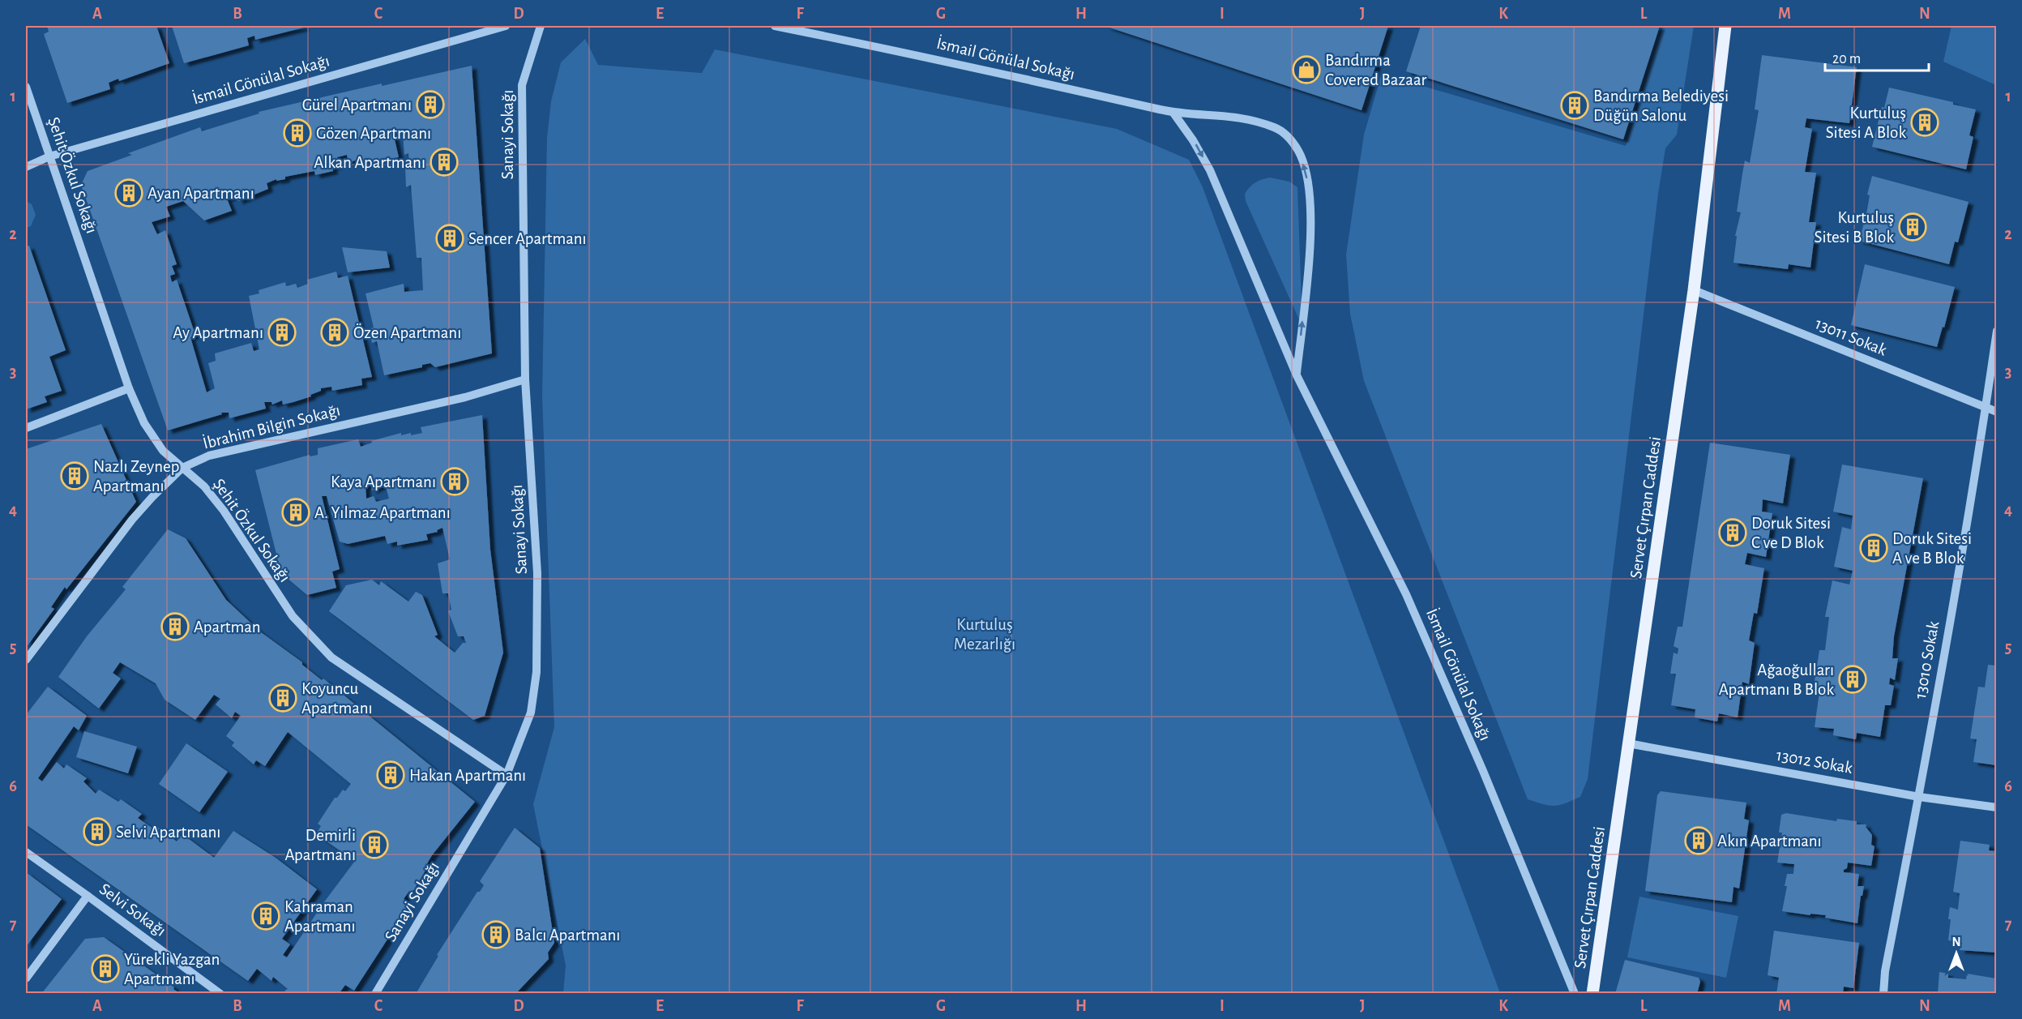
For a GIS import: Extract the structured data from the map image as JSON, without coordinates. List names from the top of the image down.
{
  "streets": {
    "main road": ["Servet Çırpan Caddesi"],
    "street": [
      "İsmail Gönülal Sokağı",
      "Sanayi Sokağı",
      "Şehit Özkul Sokağı",
      "13011 Sokak",
      "İbrahim Bilgin Sokağı",
      "13010 Sokak",
      "13012 Sokak",
      "Selvi Sokağı"
    ]
  },
  "crossings": [
    ["İsmail Gönülal Sokağı", "Şehit Özkul Sokağı"],
    ["Sanayi Sokağı", "Şehit Özkul Sokağı"],
    ["Sanayi Sokağı", "İbrahim Bilgin Sokağı"],
    ["Şehit Özkul Sokağı", "İbrahim Bilgin Sokağı"],
    ["13011 Sokak", "Servet Çırpan Caddesi"],
    ["13011 Sokak", "13010 Sokak"],
    ["Servet Çırpan Caddesi", "13012 Sokak"],
    ["13010 Sokak", "13012 Sokak"]
  ],
  "parks": ["Kurtuluş Mezarlığı"],
  "places": {
    "shop": ["Bandırma Covered Bazaar"],
    "building": [
      "Gürel Apartmanı",
      "Bandırma Belediyesi Düğün Salonu",
      "Kurtuluş Sitesi A Blok",
      "Gözen Apartmanı",
      "Alkan Apartmanı",
      "Ayan Apartmanı",
      "Kurtuluş Sitesi B Blok",
      "Sencer Apartmanı",
      "Ay Apartmanı",
      "Özen Apartmanı",
      "Nazlı Zeynep Apartmanı",
      "Kaya Apartmanı",
      "A. Yılmaz Apartmanı",
      "Doruk Sitesi C ve D Blok",
      "Doruk Sitesi A ve B Blok",
      "Apartman",
      "Ağaoğulları Apartmanı B Blok",
      "Koyuncu Apartmanı",
      "Hakan Apartmanı",
      "Selvi Apartmanı",
      "Akın Apartmanı",
      "Demirli Apartmanı",
      "Kahraman Apartmanı",
      "Balcı Apartmanı",
      "Yürekli Yazgan Apartmanı"
    ]
  },
  "scale_bar": "20 m",
  "north": "top",
  "grid": {
    "columns": [
      "A",
      "B",
      "C",
      "D",
      "E",
      "F",
      "G",
      "H",
      "I",
      "J",
      "K",
      "L",
      "M",
      "N"
    ],
    "rows": [
      "1",
      "2",
      "3",
      "4",
      "5",
      "6",
      "7"
    ]
  }
}
